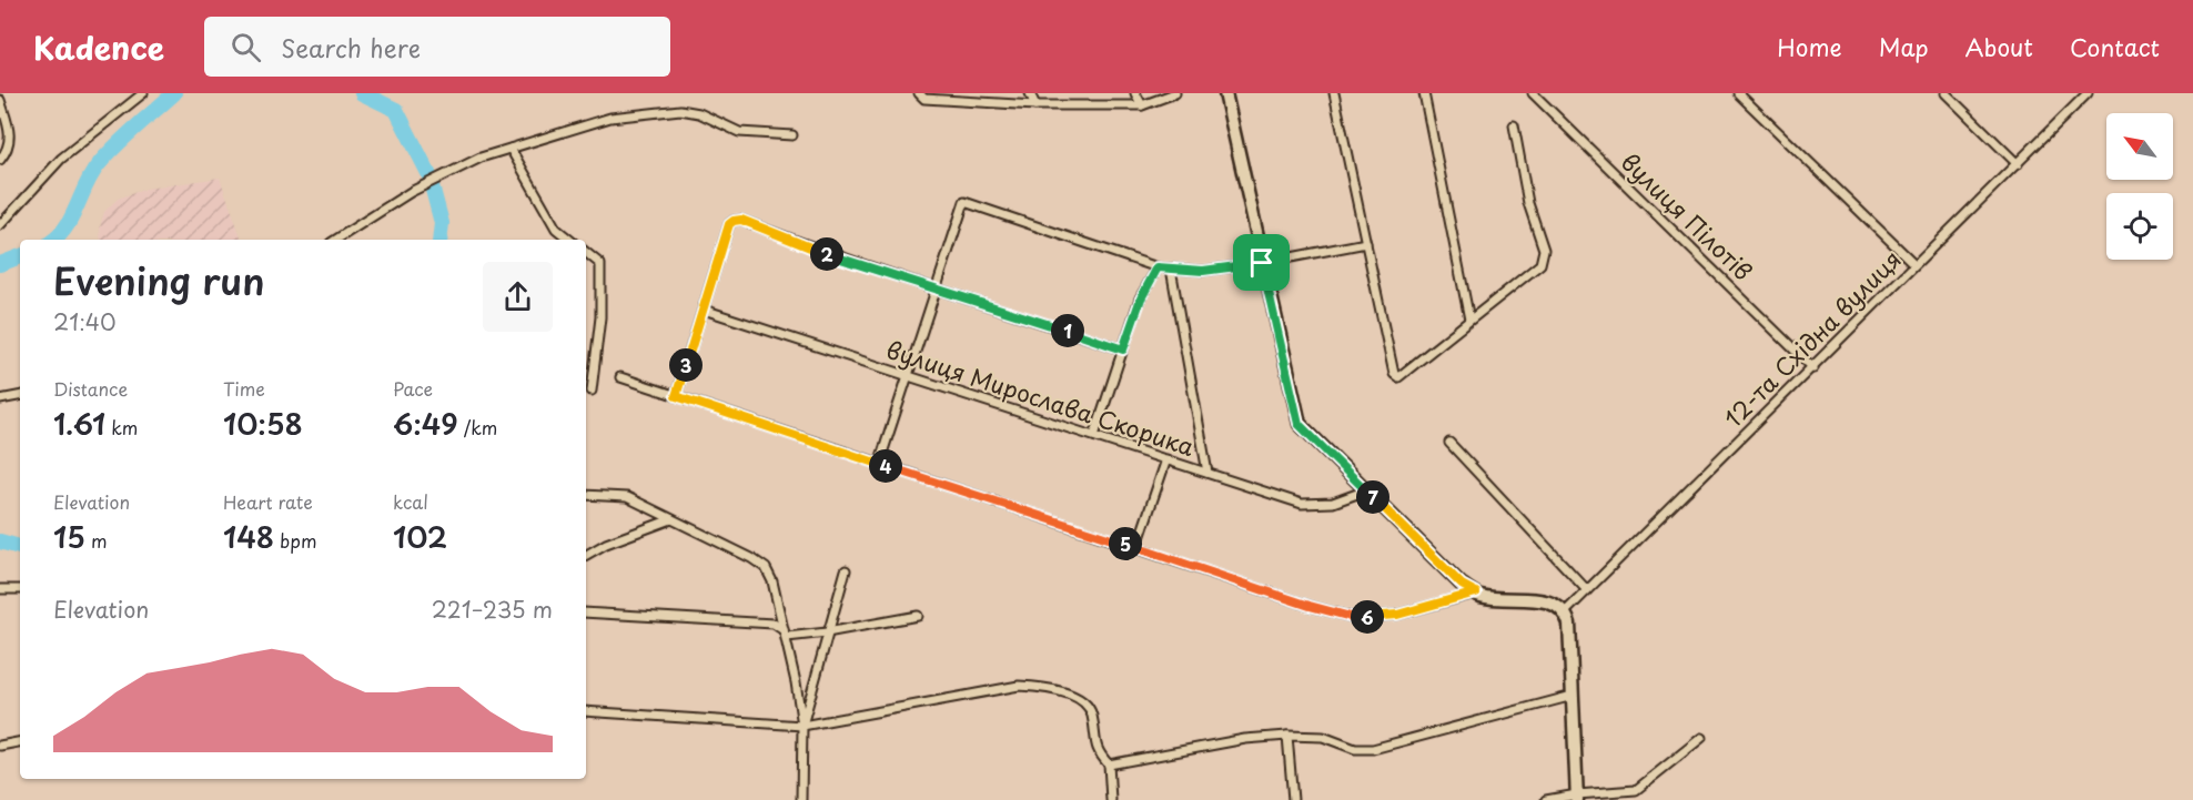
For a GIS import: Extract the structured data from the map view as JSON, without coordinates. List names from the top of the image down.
{
  "streets": {
    "street": ["вулиця Пілотів", "12-та Східна вулиця", "вулиця Мирослава Скорика"]
  },
  "crossings": [
    ["вулиця Пілотів", "12-та Східна вулиця"]
  ],
  "north": "top left",
  "page": {
    "header": "Kadence",
    "search": "Search here",
    "nav": [
      "Home",
      "Map",
      "About",
      "Contact"
    ],
    "pins": [
      "2",
      "1",
      "3",
      "4",
      "7",
      "5",
      "6"
    ],
    "heading": ["Evening run", "21:40"],
    "stats": [
      ["Distance", "1.61 km"],
      ["Time", "10:58"],
      ["Pace", "6:49 /km"],
      ["Elevation", "15 m"],
      ["Heart rate", "148 bpm"],
      ["kcal", "102"]
    ],
    "chart": ["Elevation", "221–235 m"]
  }
}
